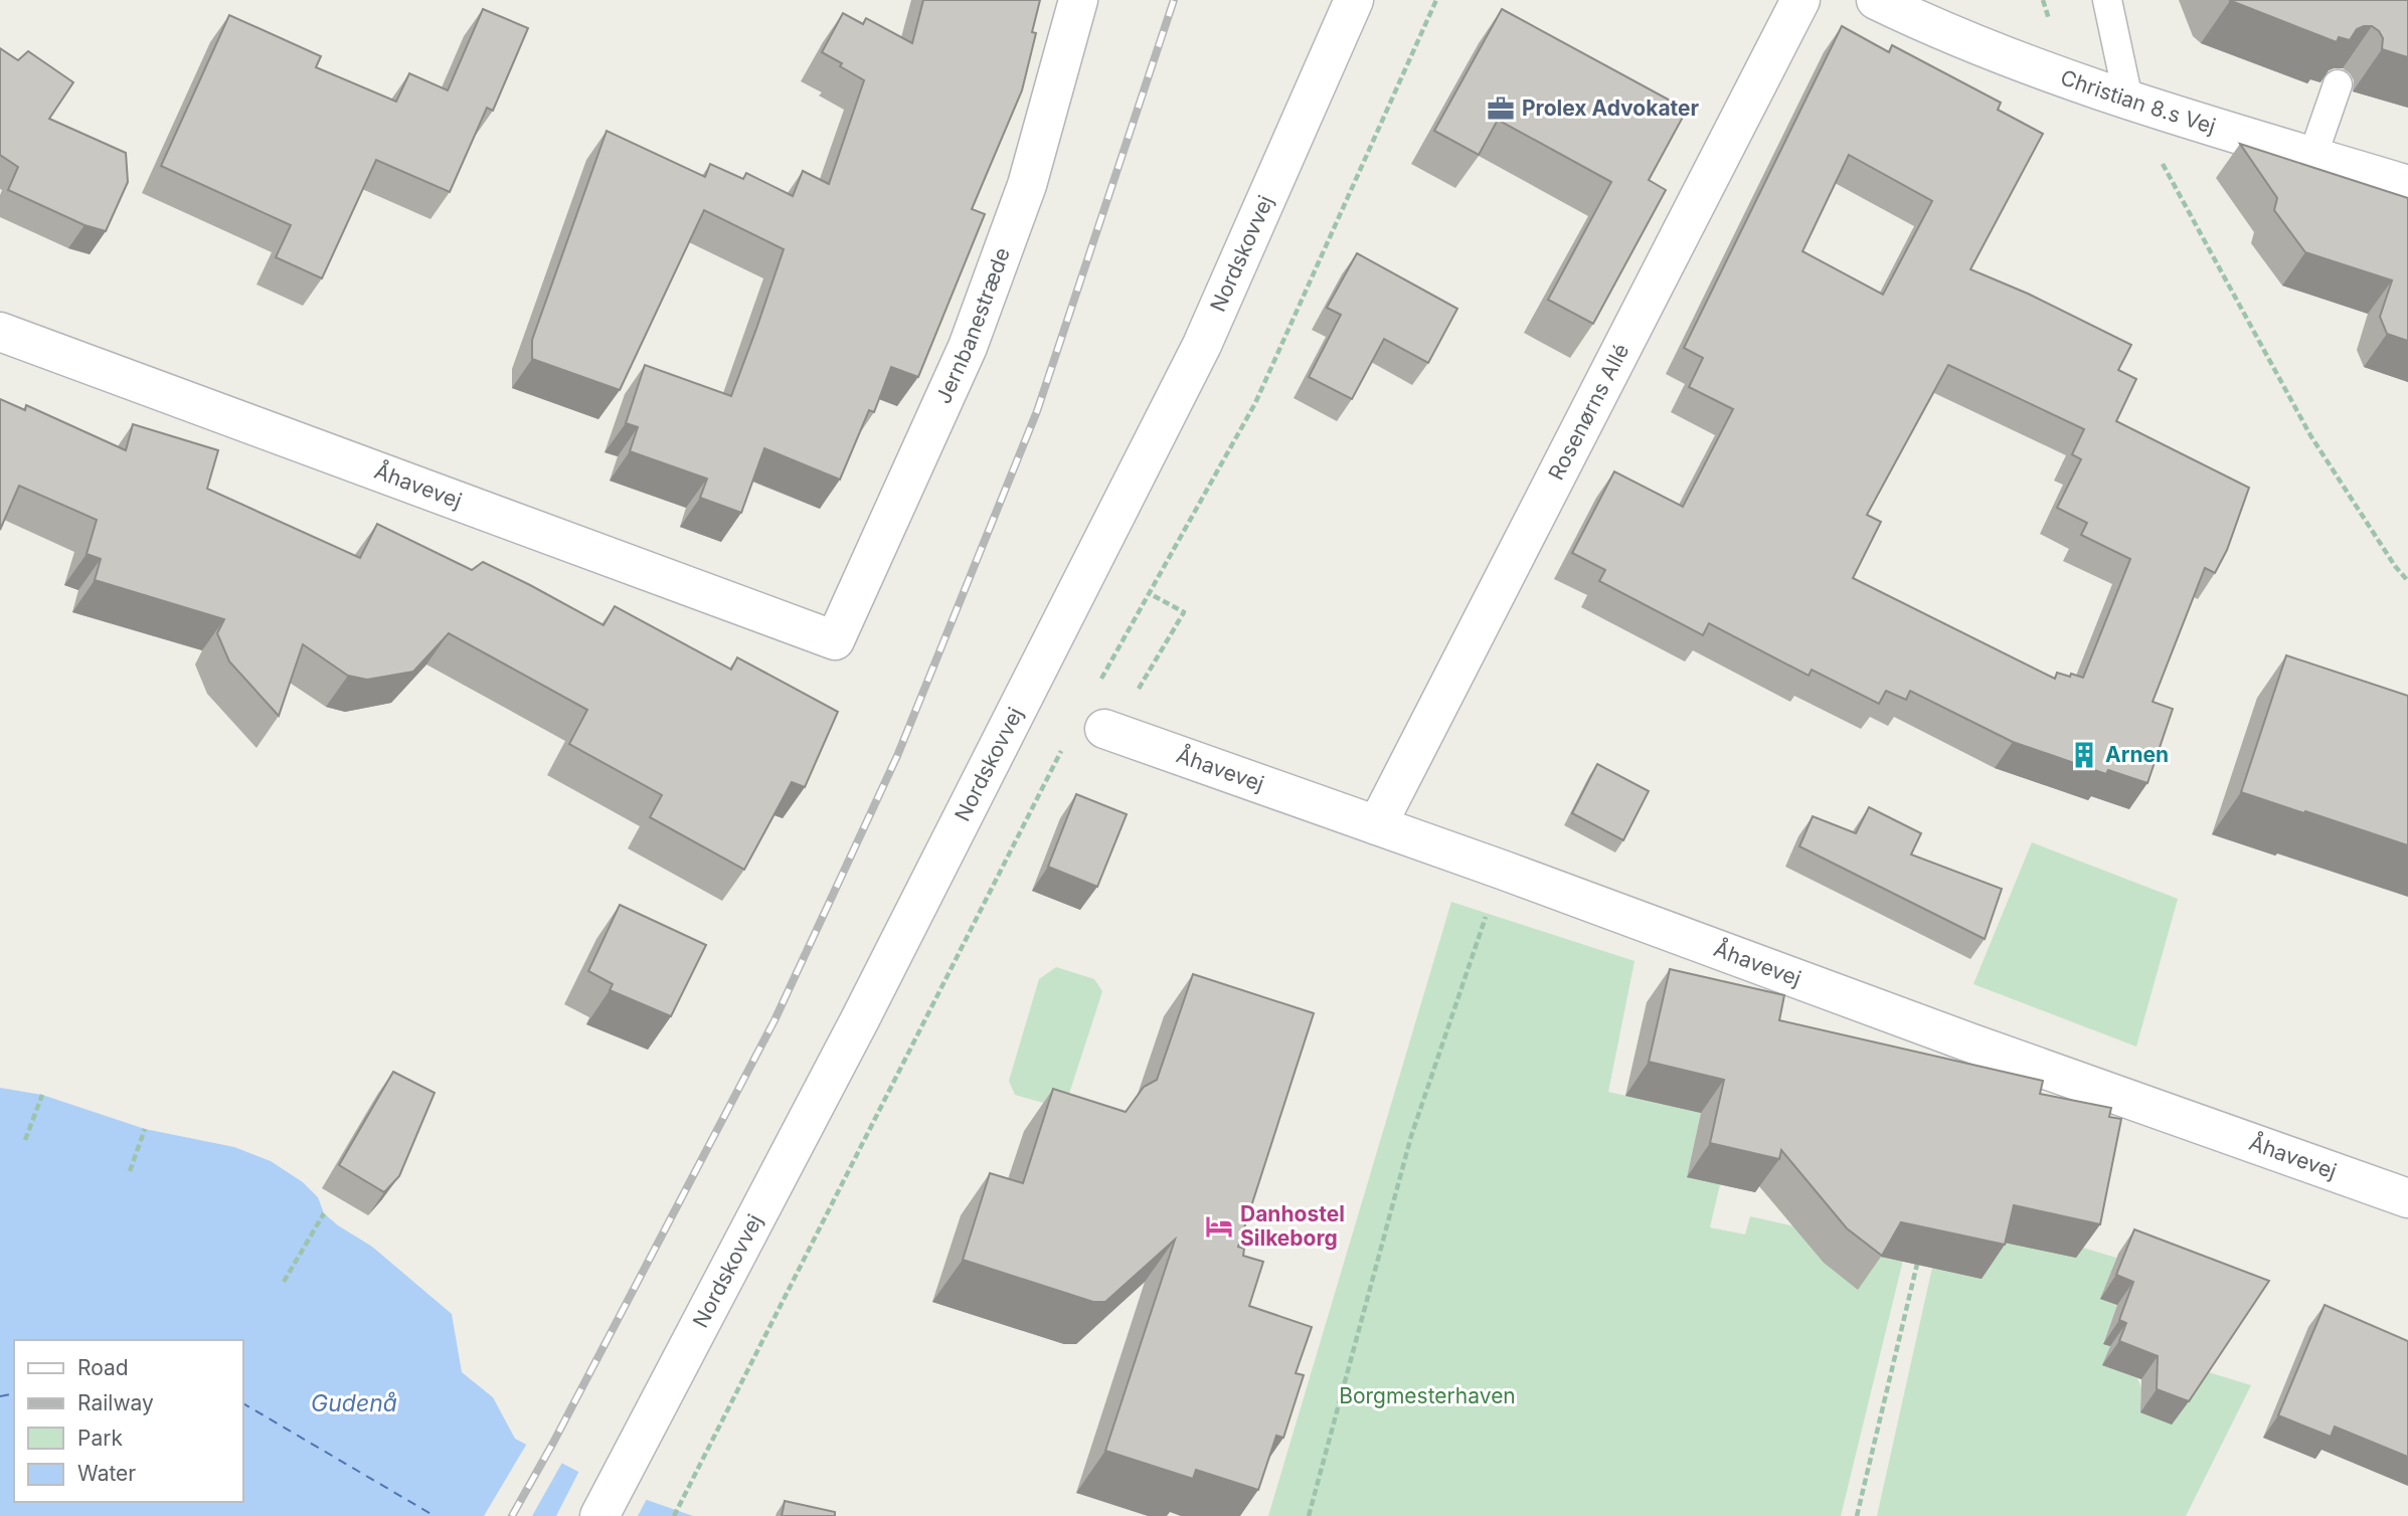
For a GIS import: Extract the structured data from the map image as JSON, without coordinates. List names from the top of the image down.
{
  "streets": {
    "street": [
      "Christian 8.s Vej",
      "Nordskovvej",
      "Jernbanestræde",
      "Rosenørns Allé",
      "Åhavevej"
    ]
  },
  "crossings": [
    ["Jernbanestræde", "Åhavevej"],
    ["Rosenørns Allé", "Åhavevej"]
  ],
  "water": ["Gudenå"],
  "parks": ["Borgmesterhaven"],
  "places": {
    "office": ["Prolex Advokater"],
    "building": ["Arnen"],
    "hotel": ["Danhostel Silkeborg"]
  },
  "legend": [
    "Road",
    "Railway",
    "Park",
    "Water"
  ]
}
